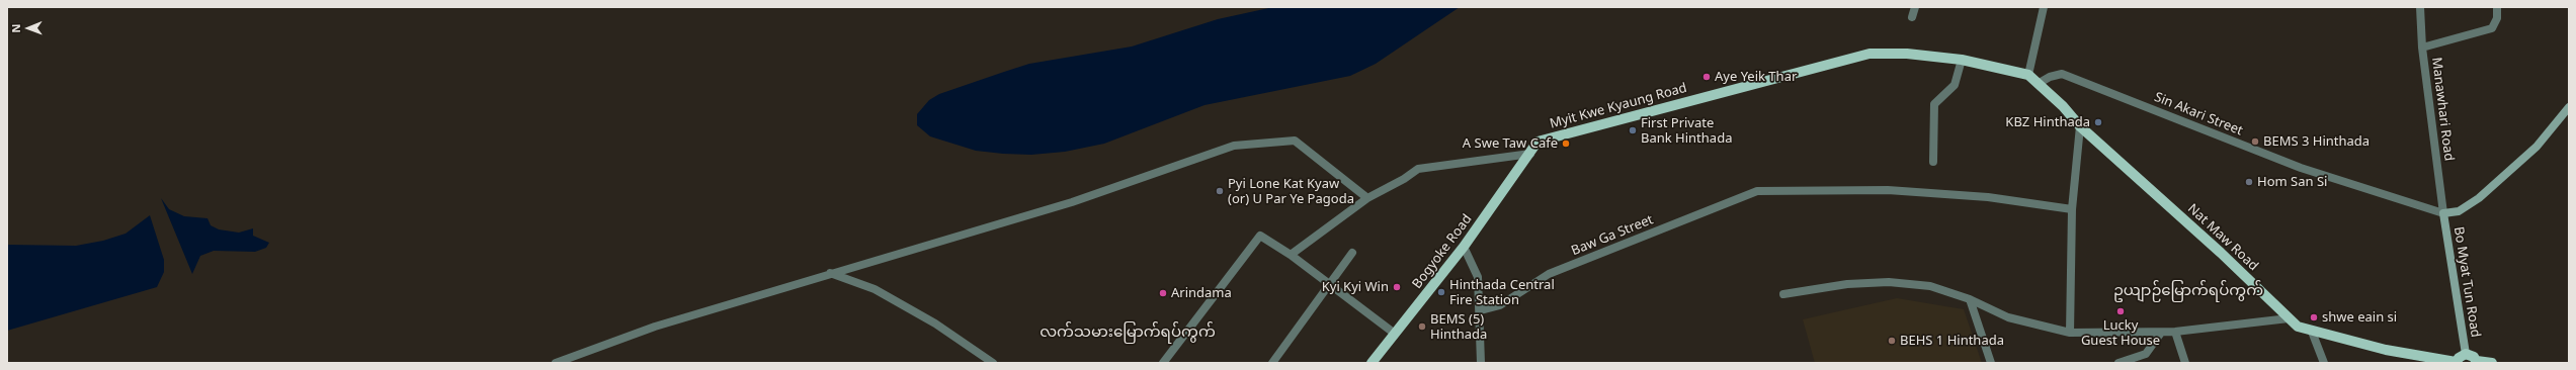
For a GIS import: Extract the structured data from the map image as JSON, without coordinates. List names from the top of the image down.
{
  "streets": {
    "main road": [
      "Myit Kwe Kyaung Road",
      "Nat Maw Road",
      "Bogyoke Road",
      "Bo Myat Tun Road"
    ],
    "street": ["Manawhari Road", "Sin Akari Street", "Baw Ga Street"]
  },
  "crossings": [
    ["Myit Kwe Kyaung Road", "Nat Maw Road"],
    ["Myit Kwe Kyaung Road", "Bogyoke Road"],
    ["Manawhari Road", "Sin Akari Street"],
    ["Manawhari Road", "Bo Myat Tun Road"],
    ["Sin Akari Street", "Nat Maw Road"],
    ["Sin Akari Street", "Bo Myat Tun Road"]
  ],
  "districts": ["ဥယျာဉ်မြောက်ရပ်ကွက်", "လက်သမားမြောက်ရပ်ကွက်"],
  "places": [
    "Aye Yeik Thar",
    "KBZ Hinthada",
    "First Private Bank Hinthada",
    "BEMS 3 Hinthada",
    "A Swe Taw Cafe",
    "Hom San Si",
    "Pyi Lone Kat Kyaw (or) U Par Ye Pagoda",
    "Kyi Kyi Win",
    "Hinthada Central Fire Station",
    "Arindama",
    "Lucky Guest House",
    "shwe eain si",
    "BEMS (5) Hinthada",
    "BEHS 1 Hinthada"
  ],
  "north": "left"
}
